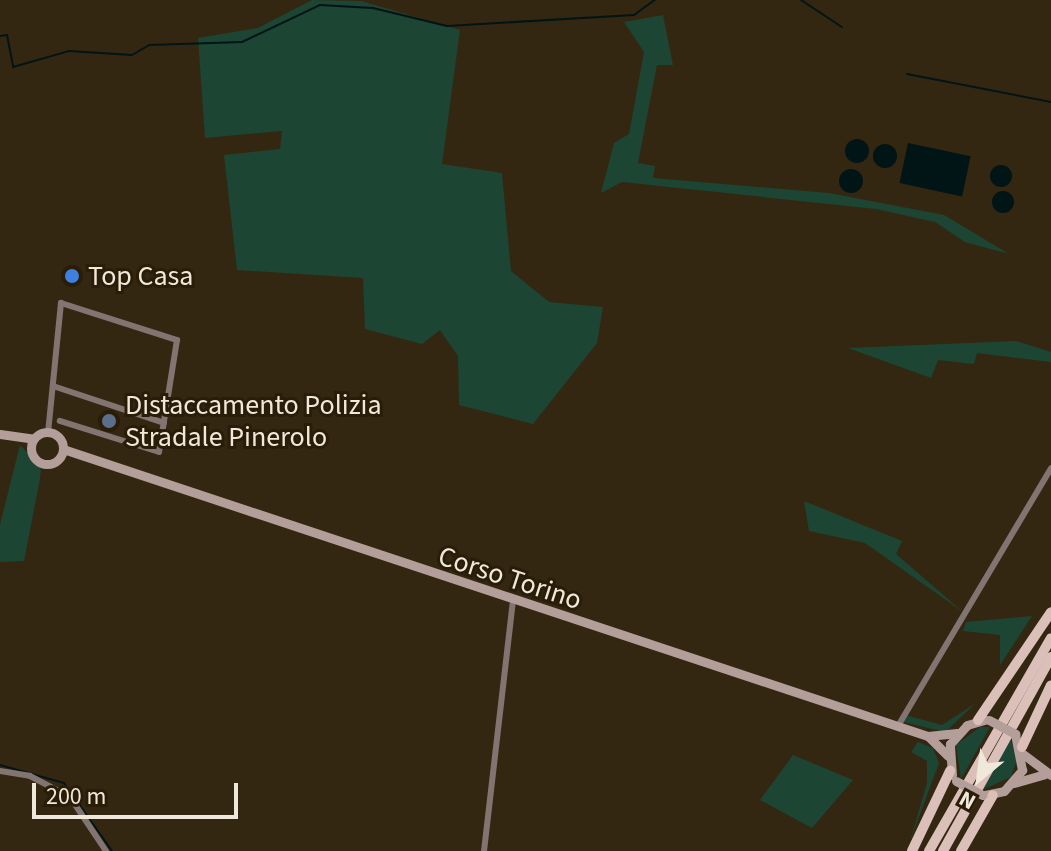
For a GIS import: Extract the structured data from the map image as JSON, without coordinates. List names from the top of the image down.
{
  "streets": {
    "main road": ["Corso Torino"]
  },
  "places": ["Top Casa", "Distaccamento Polizia Stradale Pinerolo"],
  "scale_bar": "200 m",
  "north": "bottom left"
}
